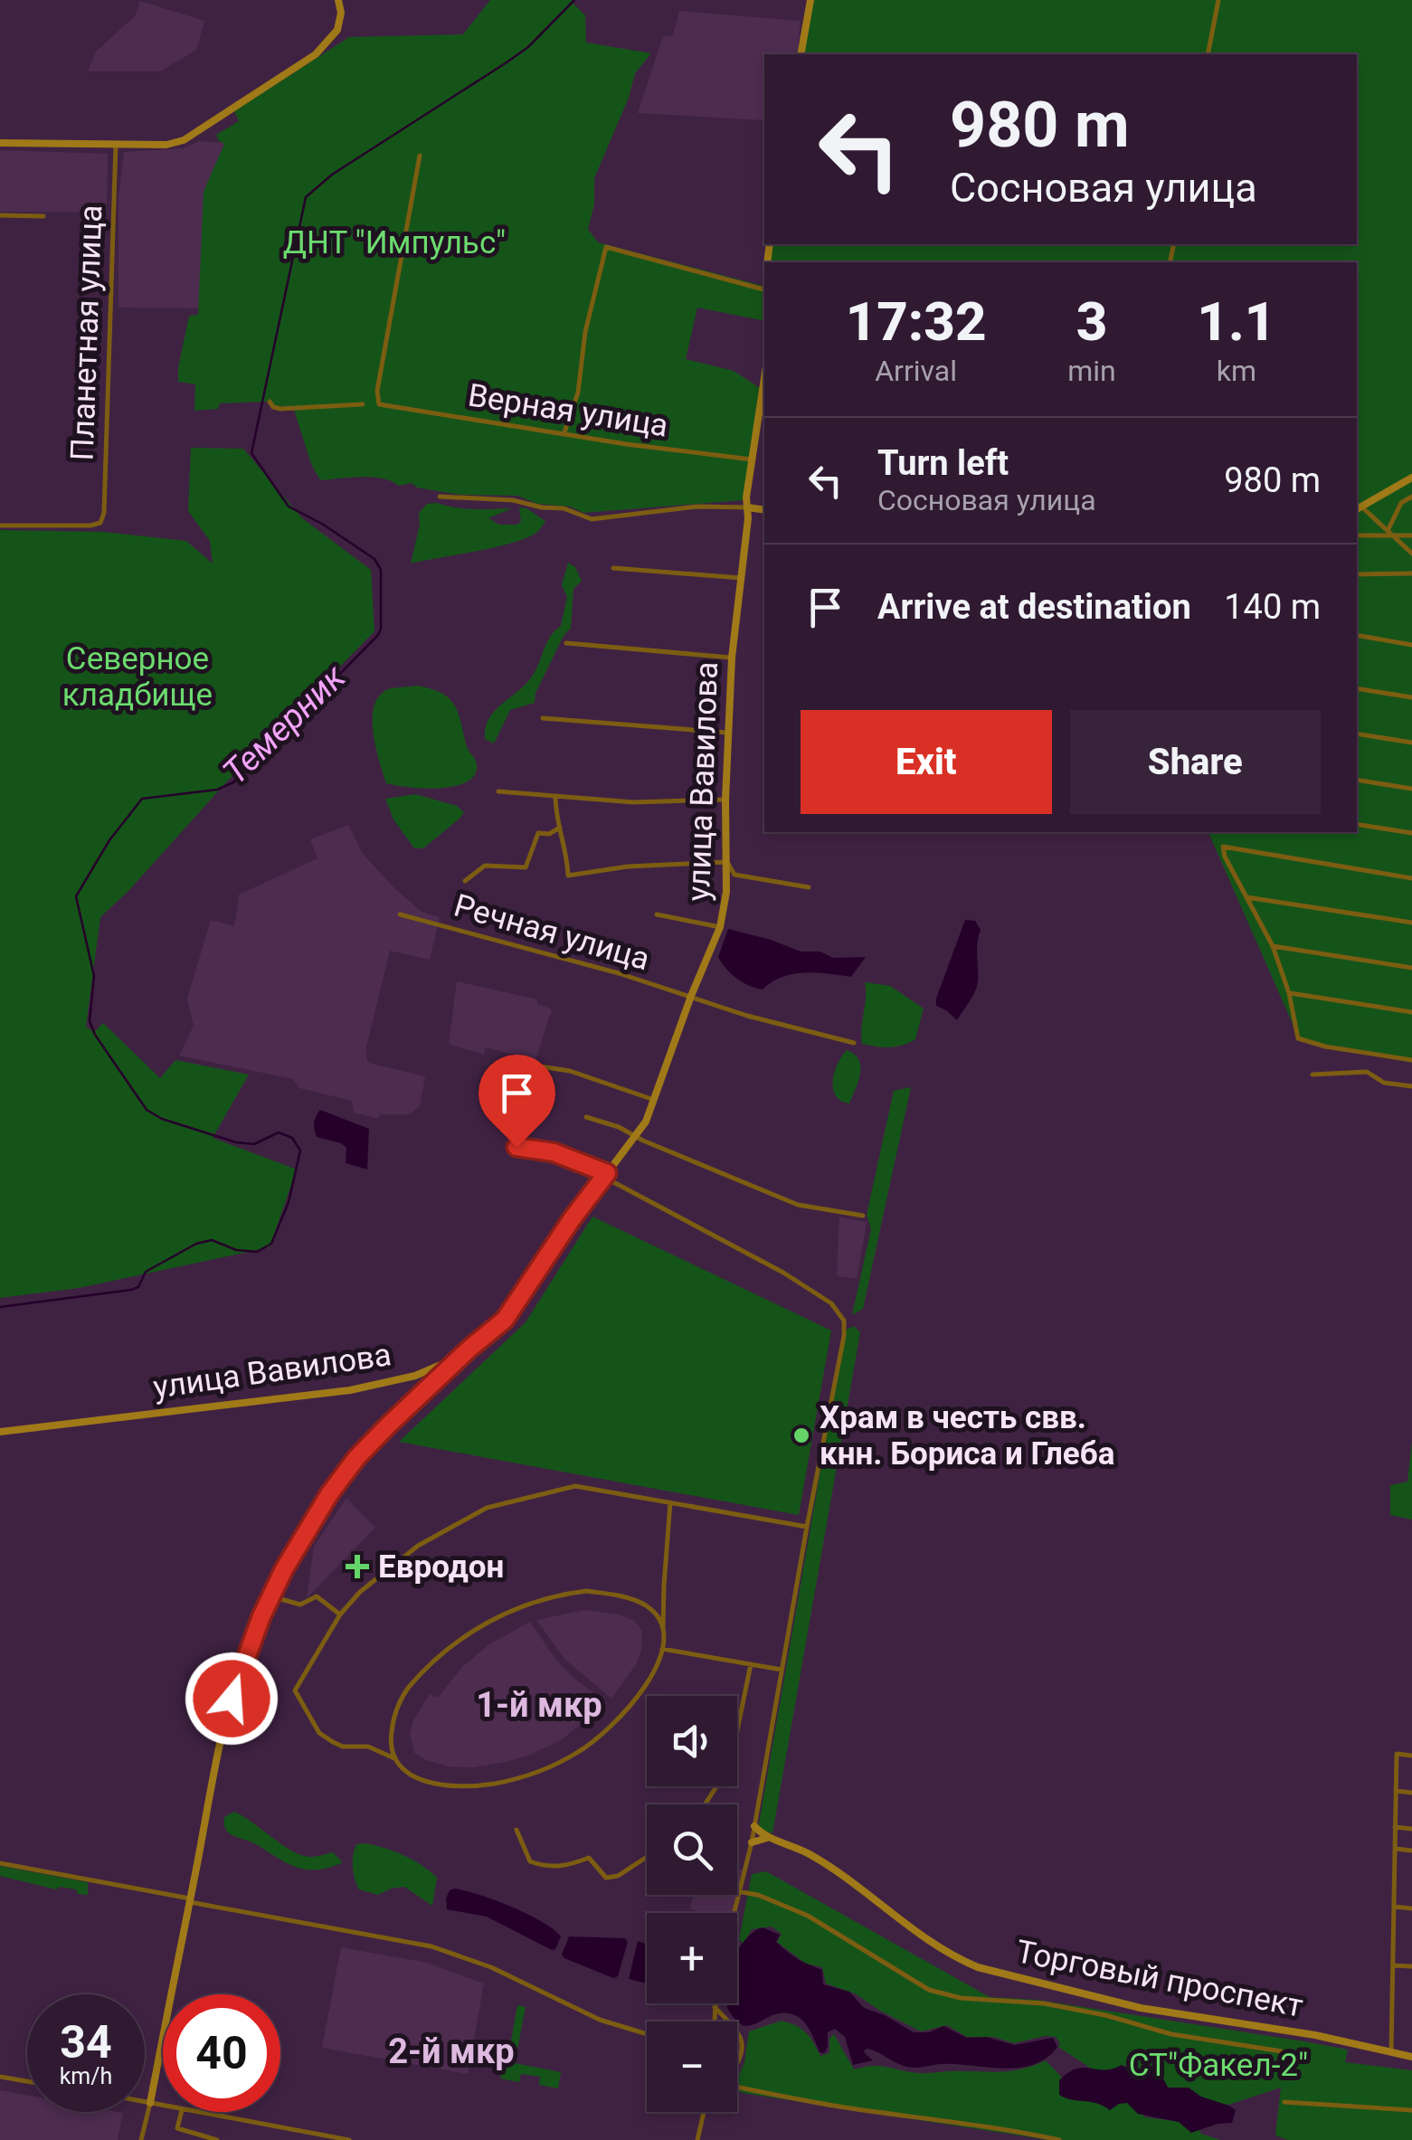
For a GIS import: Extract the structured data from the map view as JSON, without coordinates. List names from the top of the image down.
{
  "streets": {
    "street": [
      "Планетная улица",
      "Верная улица",
      "улица Вавилова",
      "Речная улица",
      "Торговый проспект"
    ]
  },
  "crossings": [
    ["Верная улица", "улица Вавилова"],
    ["улица Вавилова", "Речная улица"]
  ],
  "districts": ["1-й мкр", "2-й мкр"],
  "water": ["Темерник"],
  "parks": ["ДНТ \"Импульс\"", "Северное кладбище", "СТ\"Факел-2\""],
  "places": {
    "other": ["Храм в честь свв. кнн. Бориса и Глеба"],
    "health": ["Евродон"]
  },
  "page": {
    "turn": ["980 m", "Сосновая улица"],
    "eta": [
      "17:32",
      "Arrival",
      "3",
      "min",
      "1.1",
      "km"
    ],
    "list": [
      {
        "name": "Turn left",
        "note": "Сосновая улица",
        "value": "980 m"
      },
      {
        "name": "Arrive at destination",
        "value": "140 m"
      }
    ],
    "buttons": ["Exit", "Share"],
    "map_buttons": ["+", "−"],
    "speed": "34 km/h",
    "limit": "40"
  }
}
